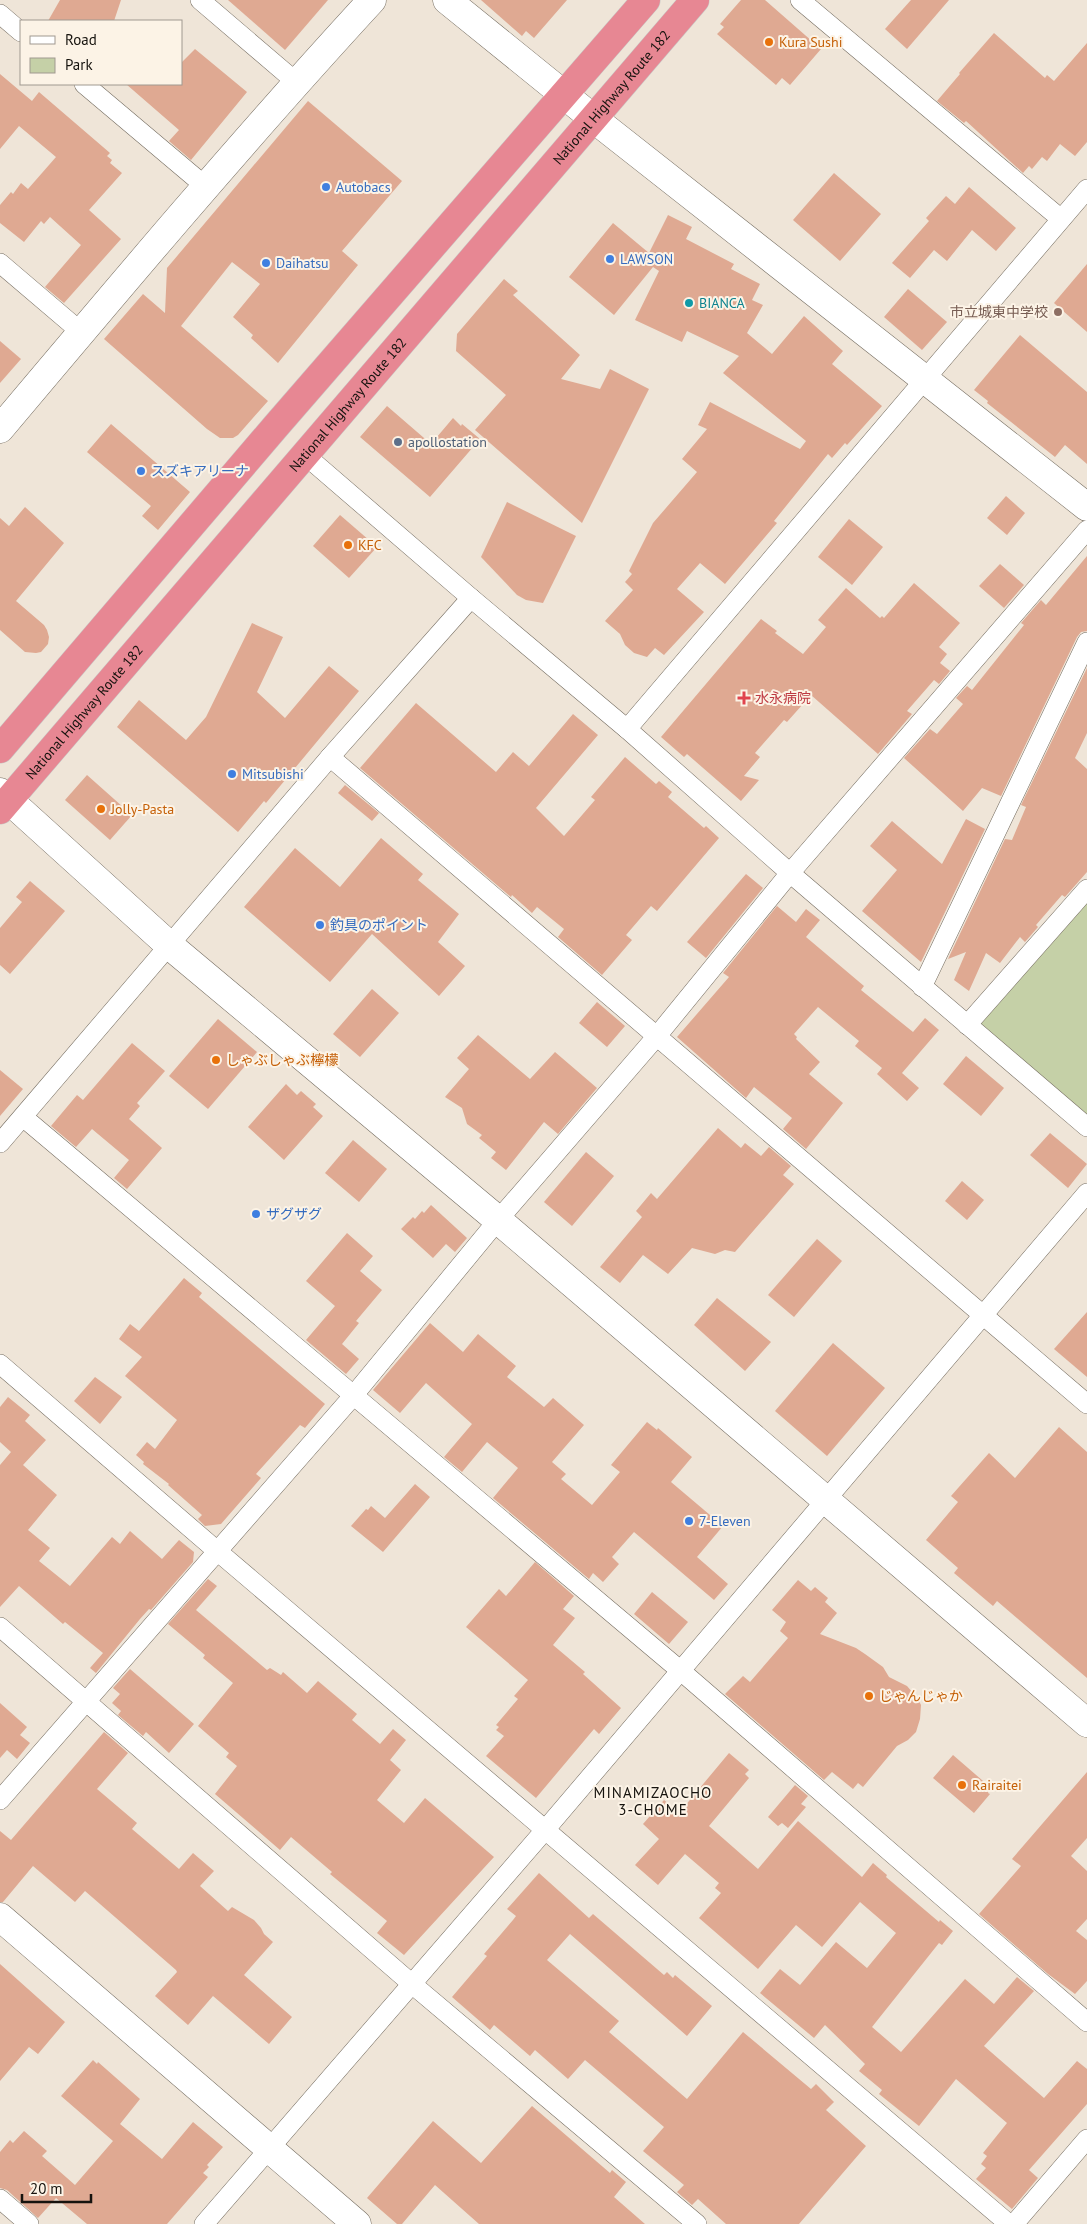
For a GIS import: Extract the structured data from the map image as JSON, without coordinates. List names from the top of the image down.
{
  "streets": {
    "highway": ["National Highway Route 182"]
  },
  "districts": ["MINAMIZAOCHO 3-CHOME"],
  "places": {
    "other": [
      "Kura Sushi",
      "Autobacs",
      "LAWSON",
      "Daihatsu",
      "BIANCA",
      "市立城東中学校",
      "apollostation",
      "スズキアリーナ",
      "KFC",
      "Mitsubishi",
      "Jolly-Pasta",
      "釣具のポイント",
      "しゃぶしゃぶ檸檬",
      "ザグザグ",
      "7-Eleven",
      "じゃんじゃか",
      "Rairaitei"
    ],
    "health": ["水永病院"]
  },
  "legend": ["Road", "Park"],
  "scale_bar": "20 m"
}
